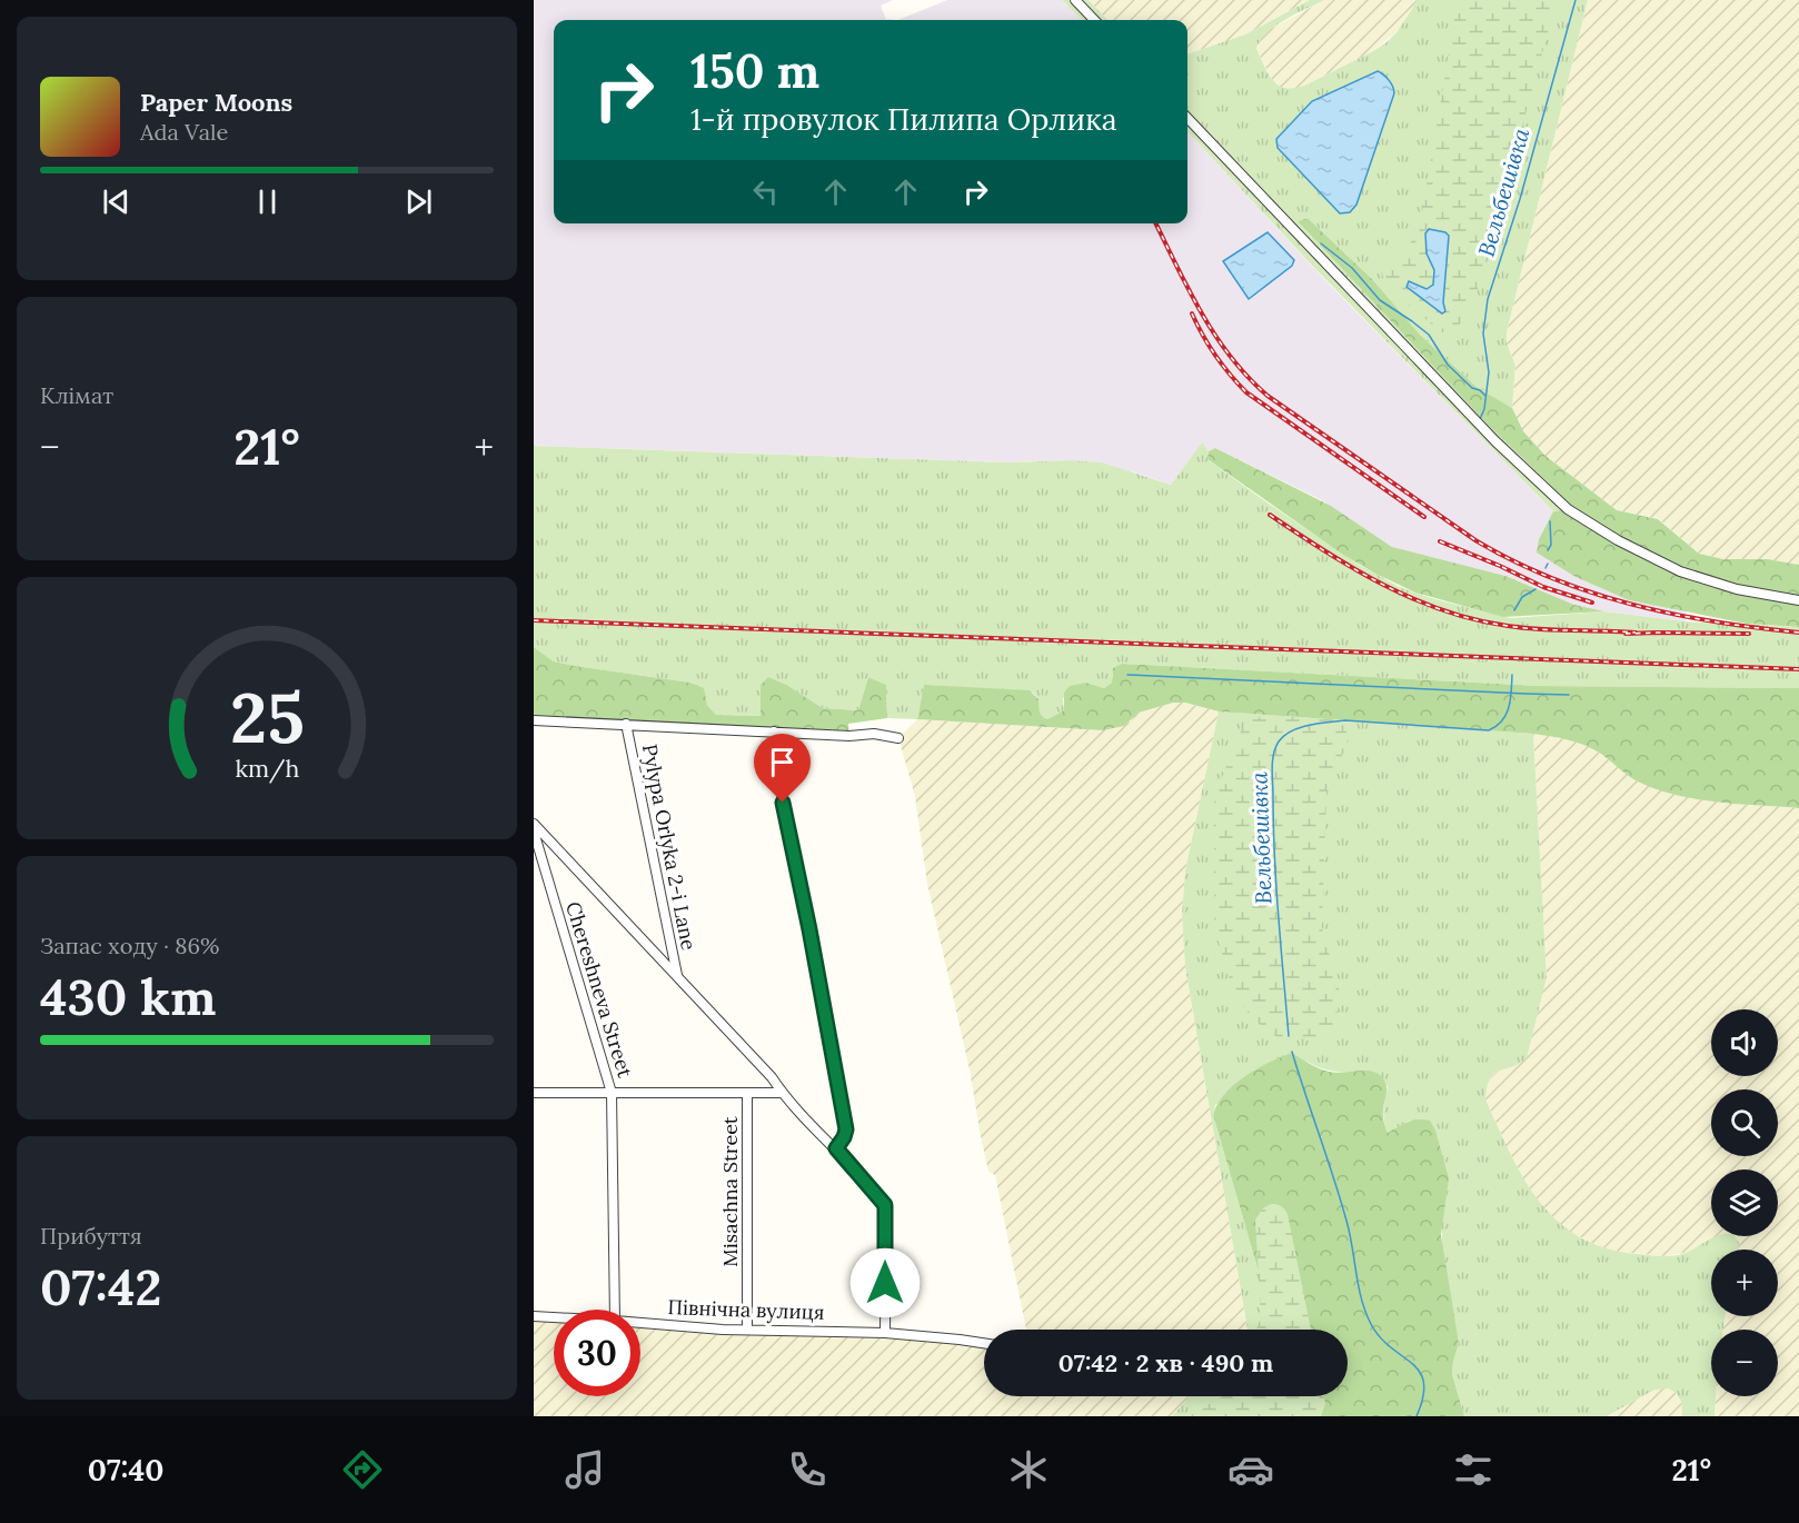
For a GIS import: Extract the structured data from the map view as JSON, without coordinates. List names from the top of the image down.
{
  "streets": {
    "street": [
      "Pylypa Orlyka 2-i Lane",
      "Chereshneva Street",
      "Misachna Street",
      "Північна вулиця"
    ]
  },
  "crossings": [
    ["Misachna Street", "Північна вулиця"]
  ],
  "water": ["Вельбешівка"],
  "page": {
    "turn": ["150 m", "1-й провулок Пилипа Орлика"],
    "song": ["Paper Moons", "Ada Vale"],
    "tile": [
      "Клімат",
      ["Запас ходу · 86%", "430 km"],
      ["Прибуття", "07:42"]
    ],
    "heat": ["−", "21°", "+"],
    "map_buttons": ["+", "−"],
    "limit": "30",
    "trip": "07:42 · 2 хв · 490 m",
    "tabs": ["07:40", "21°"],
    "gauge": ["25", "km/h"]
  }
}
